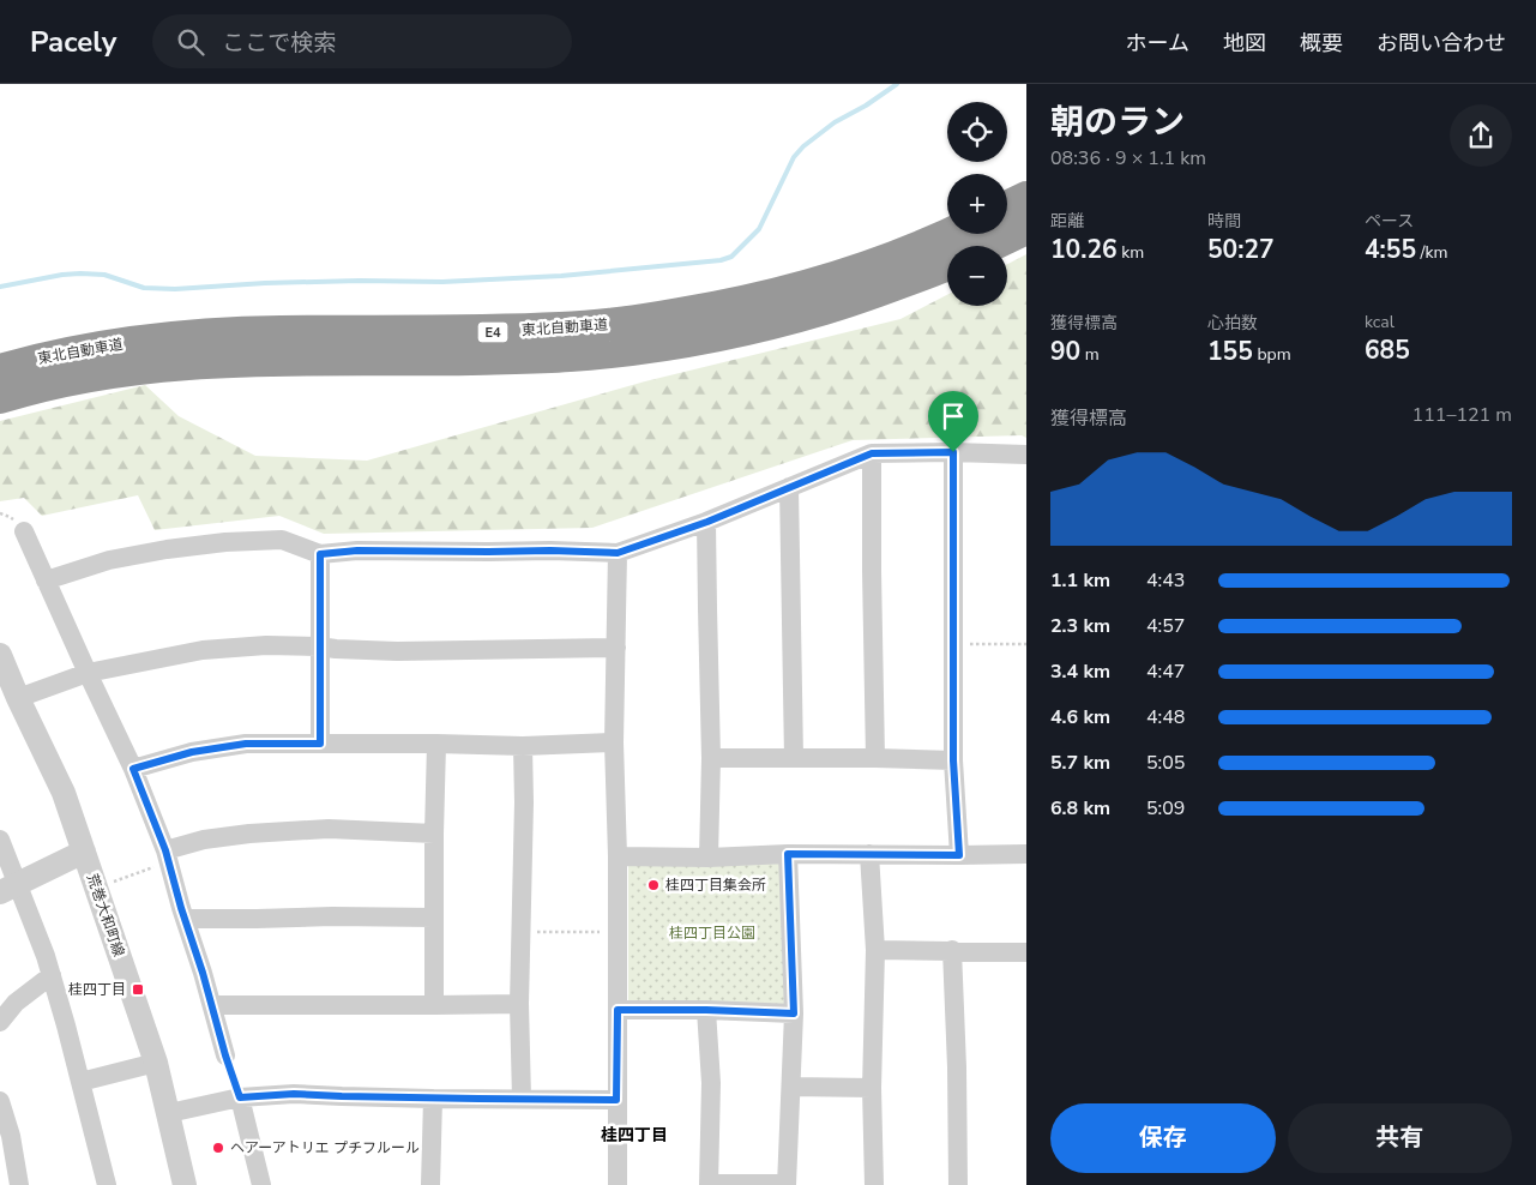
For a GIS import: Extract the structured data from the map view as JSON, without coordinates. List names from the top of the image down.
{
  "streets": {
    "highway": ["東北自動車道", "E4"],
    "street": ["荒巻大和町線"]
  },
  "districts": ["桂四丁目"],
  "parks": ["桂四丁目公園"],
  "places": {
    "other": ["桂四丁目集会所", "ヘアーアトリエ プチフルール"],
    "transit": ["桂四丁目"]
  },
  "page": {
    "header": "Pacely",
    "search": "ここで検索",
    "nav": [
      "ホーム",
      "地図",
      "概要",
      "お問い合わせ"
    ],
    "heading": ["朝のラン", "08:36 · 9 × 1.1 km"],
    "map_buttons": ["+", "−"],
    "stats": [
      ["距離", "10.26 km"],
      ["時間", "50:27"],
      ["ペース", "4:55 /km"],
      ["獲得標高", "90 m"],
      ["心拍数", "155 bpm"],
      ["kcal", "685"]
    ],
    "chart": ["獲得標高", "111–121 m"],
    "list": [
      {
        "name": "1.1 km",
        "note": "4:43"
      },
      {
        "name": "2.3 km",
        "note": "4:57"
      },
      {
        "name": "3.4 km",
        "note": "4:47"
      },
      {
        "name": "4.6 km",
        "note": "4:48"
      },
      {
        "name": "5.7 km",
        "note": "5:05"
      },
      {
        "name": "6.8 km",
        "note": "5:09"
      }
    ],
    "buttons": ["保存", "共有"]
  }
}
